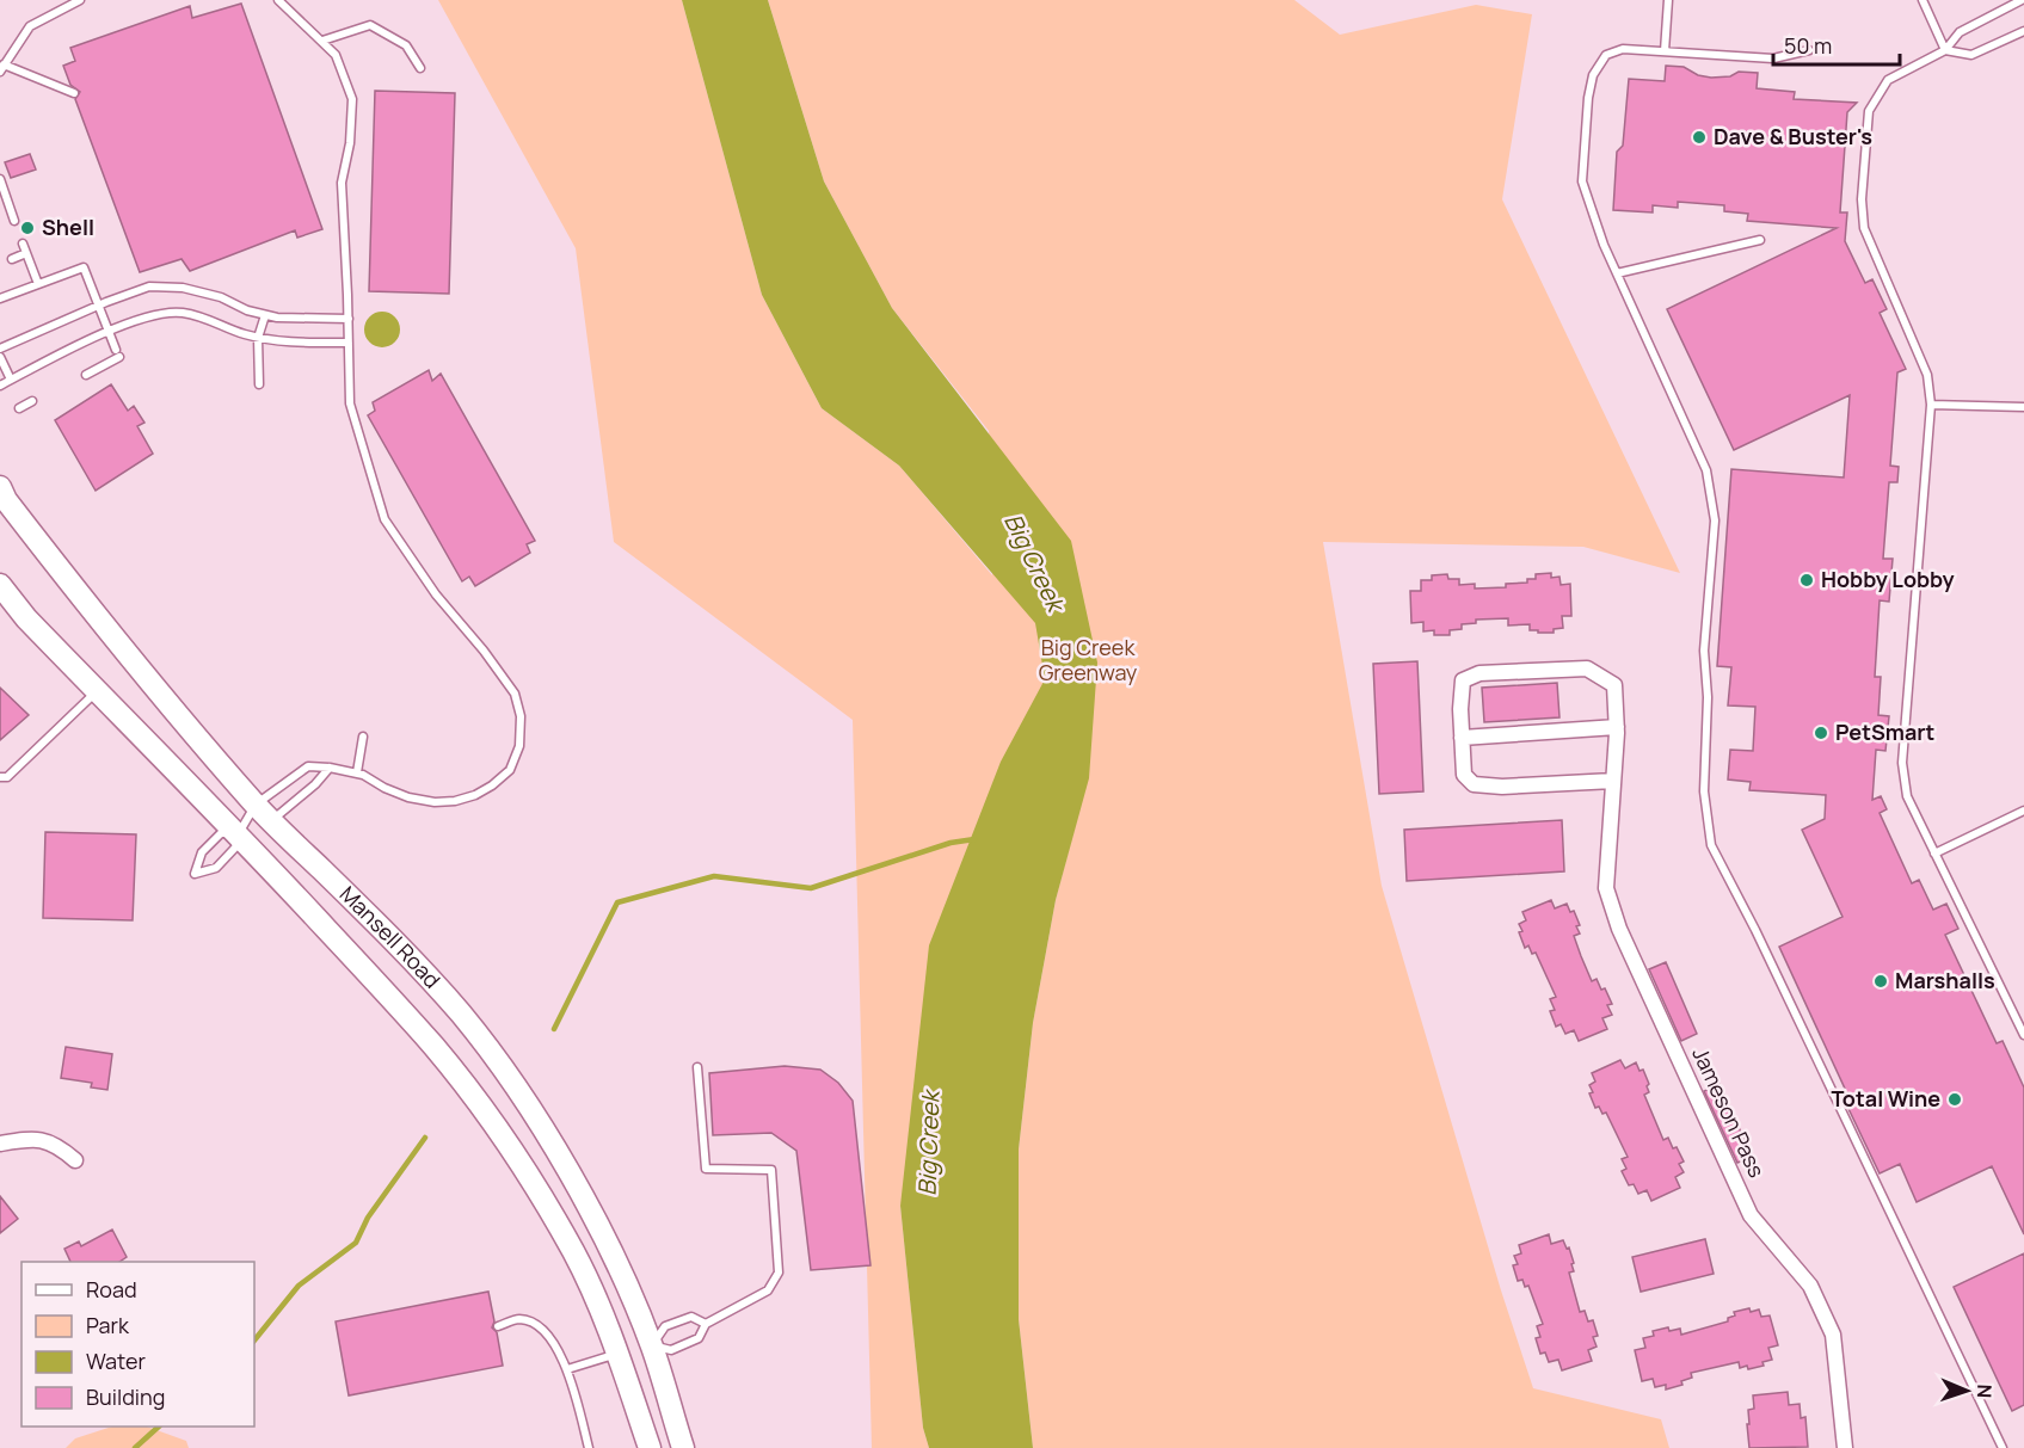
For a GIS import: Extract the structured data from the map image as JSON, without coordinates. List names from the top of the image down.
{
  "streets": {
    "main road": ["Mansell Road"],
    "street": ["Jameson Pass"]
  },
  "water": ["Big Creek"],
  "parks": ["Big Creek Greenway"],
  "places": [
    "Dave & Buster's",
    "Shell",
    "Hobby Lobby",
    "PetSmart",
    "Marshalls",
    "Total Wine"
  ],
  "legend": [
    "Road",
    "Park",
    "Water",
    "Building"
  ],
  "scale_bar": "50 m",
  "north": "right"
}
